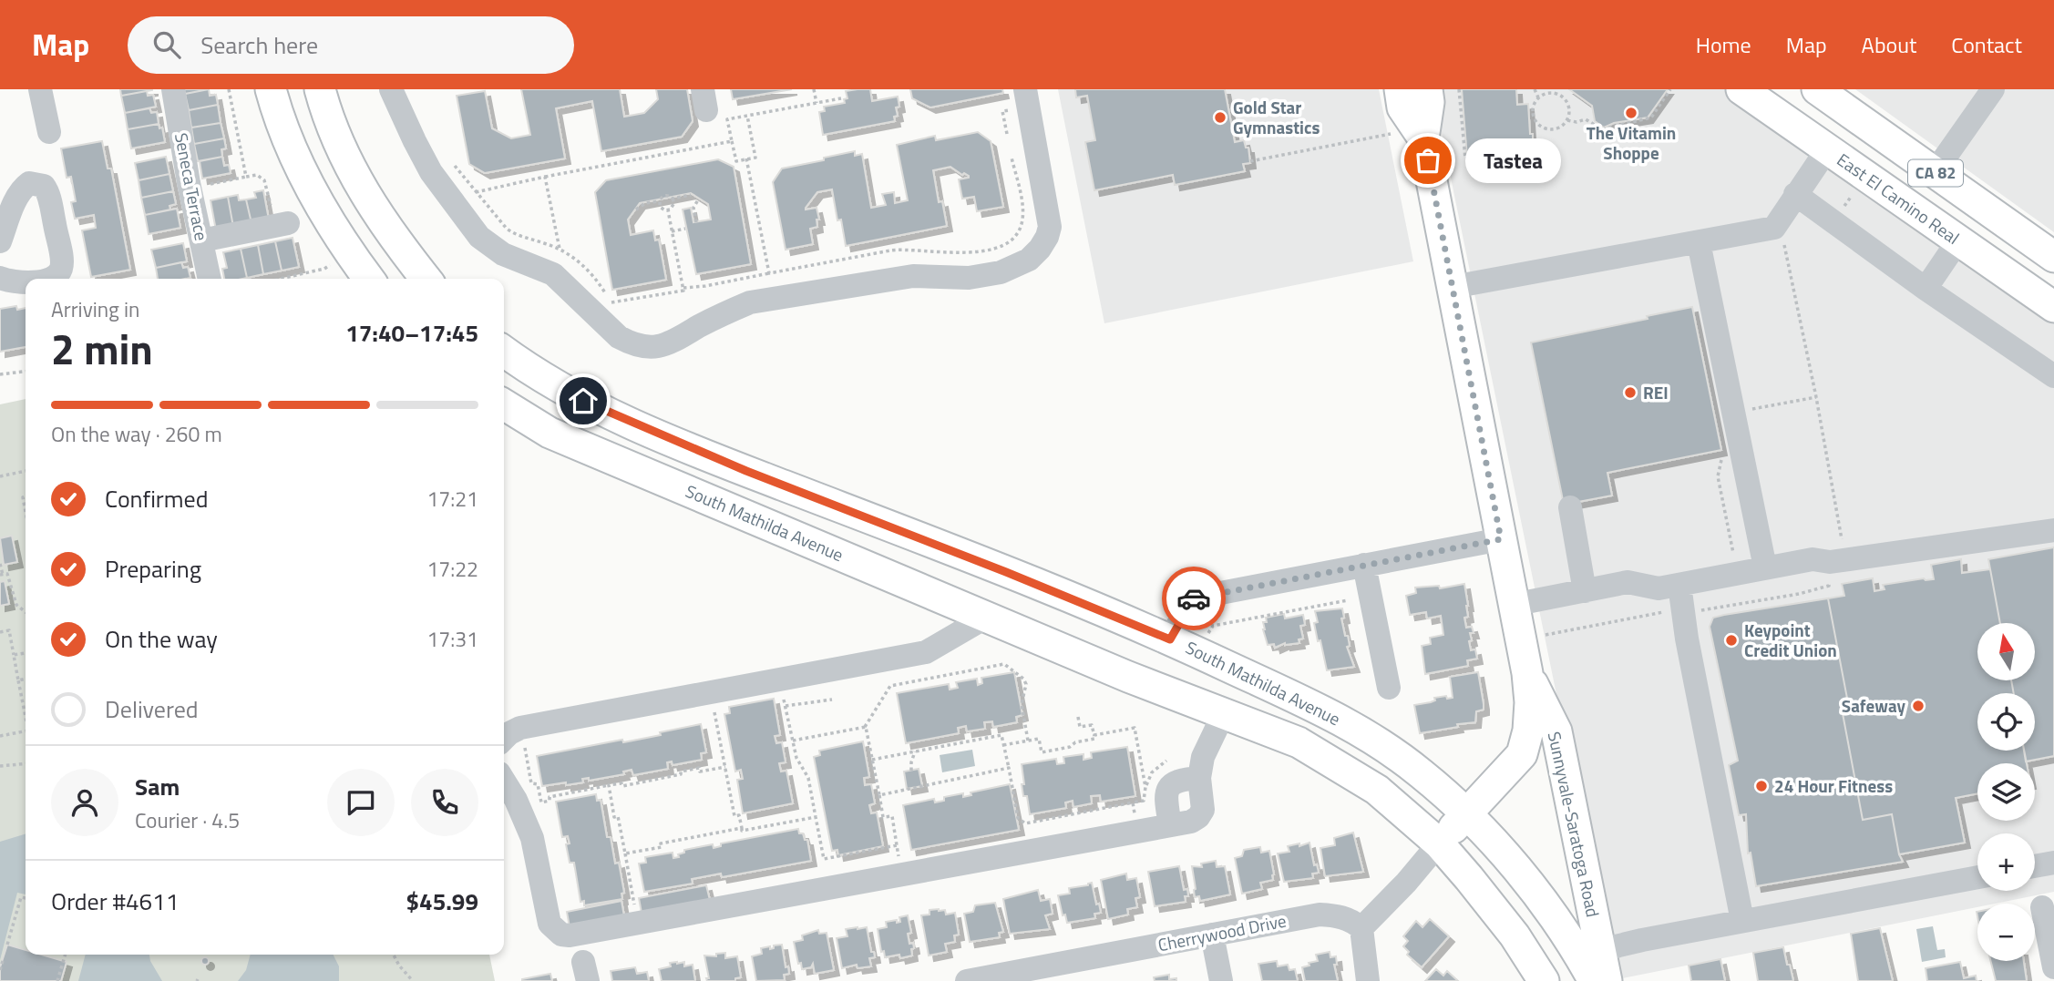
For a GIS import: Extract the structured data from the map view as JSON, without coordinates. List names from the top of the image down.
{
  "streets": {
    "main road": [
      "CA 82",
      "East El Camino Real",
      "South Mathilda Avenue",
      "Sunnyvale-Saratoga Road"
    ],
    "street": ["Seneca Terrace", "Cherrywood Drive"]
  },
  "crossings": [
    ["South Mathilda Avenue", "Sunnyvale-Saratoga Road"]
  ],
  "places": [
    "The Vitamin Shoppe",
    "Gold Star Gymnastics",
    "Tastea",
    "REI",
    "Keypoint Credit Union",
    "Safeway",
    "24 Hour Fitness"
  ],
  "north": "top",
  "page": {
    "header": "Map",
    "search": "Search here",
    "nav": [
      "Home",
      "Map",
      "About",
      "Contact"
    ],
    "bubble": "Tastea",
    "heading": ["2 min", "Arriving in", "17:40–17:45"],
    "panel": [
      "Sam",
      "Courier · 4.5",
      "Order #4611",
      "$45.99"
    ],
    "bar": "On the way · 260 m",
    "list": [
      ["Confirmed", "17:21"],
      ["Preparing", "17:22"],
      ["On the way", "17:31"],
      "Delivered"
    ],
    "map_buttons": ["+", "−"]
  }
}
